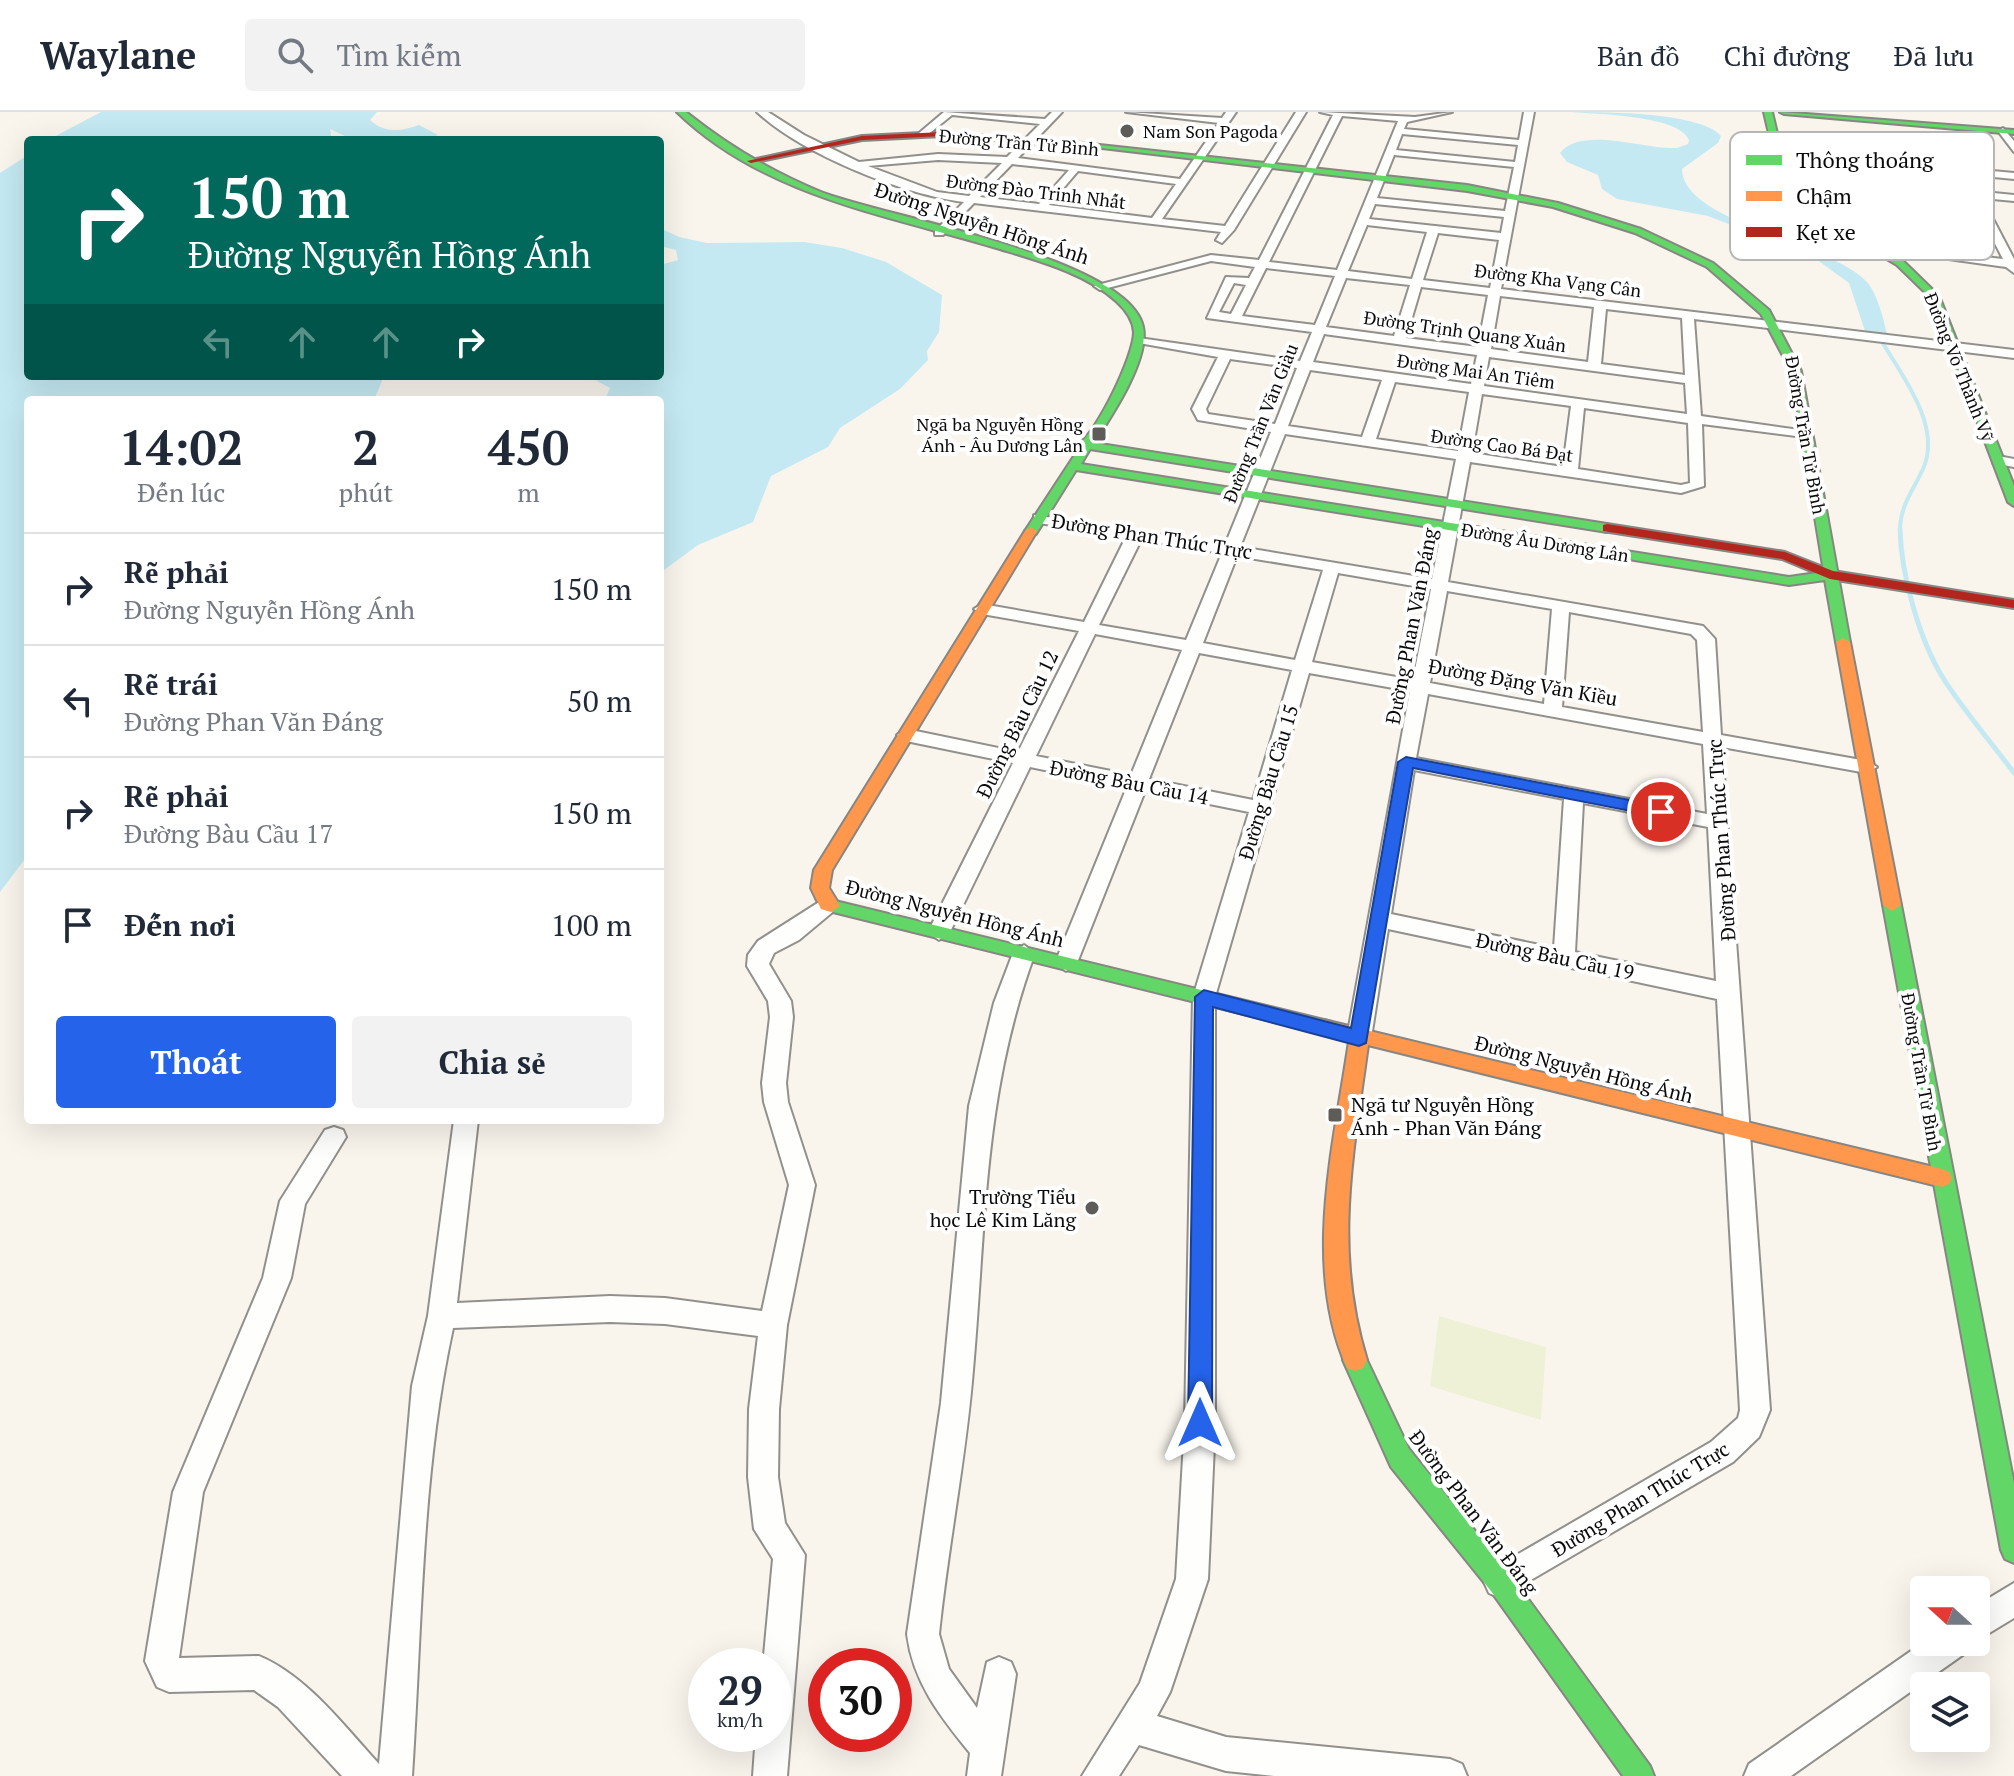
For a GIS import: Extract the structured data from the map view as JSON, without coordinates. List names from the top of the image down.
{
  "streets": {
    "street": [
      "Đường Trần Tử Bình",
      "Đường Đào Trinh Nhất",
      "Đường Nguyễn Hồng Ánh",
      "Đường Kha Vạng Cân",
      "Đường Trịnh Quang Xuân",
      "Đường Võ Thành Vỹ",
      "Đường Mai An Tiêm",
      "Đường Trần Văn Giàu",
      "Đường Cao Bá Đạt",
      "Đường Phan Thúc Trực",
      "Đường Âu Dương Lân",
      "Đường Phan Văn Đáng",
      "Đường Đặng Văn Kiều",
      "Đường Bàu Cầu 12",
      "Đường Bàu Cầu 14",
      "Đường Bàu Cầu 15",
      "Đường Bàu Cầu 19"
    ]
  },
  "crossings": [
    ["Đường Trần Tử Bình", "Đường Đào Trinh Nhất"],
    ["Đường Trần Tử Bình", "Đường Nguyễn Hồng Ánh"],
    ["Đường Trần Tử Bình", "Đường Kha Vạng Cân"],
    ["Đường Trần Tử Bình", "Đường Mai An Tiêm"],
    ["Đường Trần Tử Bình", "Đường Trần Văn Giàu"],
    ["Đường Trần Tử Bình", "Đường Âu Dương Lân"],
    ["Đường Trần Tử Bình", "Đường Phan Văn Đáng"],
    ["Đường Trần Tử Bình", "Đường Đặng Văn Kiều"],
    ["Đường Nguyễn Hồng Ánh", "Đường Kha Vạng Cân"],
    ["Đường Nguyễn Hồng Ánh", "Đường Mai An Tiêm"],
    ["Đường Nguyễn Hồng Ánh", "Đường Trần Văn Giàu"],
    ["Đường Nguyễn Hồng Ánh", "Đường Phan Thúc Trực"],
    ["Đường Nguyễn Hồng Ánh", "Đường Âu Dương Lân"],
    ["Đường Nguyễn Hồng Ánh", "Đường Phan Văn Đáng"],
    ["Đường Nguyễn Hồng Ánh", "Đường Đặng Văn Kiều"],
    ["Đường Nguyễn Hồng Ánh", "Đường Bàu Cầu 12"],
    ["Đường Nguyễn Hồng Ánh", "Đường Bàu Cầu 14"],
    ["Đường Nguyễn Hồng Ánh", "Đường Bàu Cầu 15"],
    ["Đường Kha Vạng Cân", "Đường Võ Thành Vỹ"],
    ["Đường Kha Vạng Cân", "Đường Trần Văn Giàu"],
    ["Đường Kha Vạng Cân", "Đường Cao Bá Đạt"],
    ["Đường Kha Vạng Cân", "Đường Phan Văn Đáng"],
    ["Đường Trịnh Quang Xuân", "Đường Trần Văn Giàu"],
    ["Đường Trịnh Quang Xuân", "Đường Cao Bá Đạt"],
    ["Đường Trịnh Quang Xuân", "Đường Phan Văn Đáng"],
    ["Đường Mai An Tiêm", "Đường Trần Văn Giàu"],
    ["Đường Mai An Tiêm", "Đường Cao Bá Đạt"],
    ["Đường Mai An Tiêm", "Đường Phan Văn Đáng"],
    ["Đường Trần Văn Giàu", "Đường Cao Bá Đạt"],
    ["Đường Trần Văn Giàu", "Đường Phan Thúc Trực"],
    ["Đường Trần Văn Giàu", "Đường Âu Dương Lân"],
    ["Đường Trần Văn Giàu", "Đường Đặng Văn Kiều"],
    ["Đường Trần Văn Giàu", "Đường Bàu Cầu 14"],
    ["Đường Cao Bá Đạt", "Đường Phan Văn Đáng"],
    ["Đường Phan Thúc Trực", "Đường Phan Văn Đáng"],
    ["Đường Phan Thúc Trực", "Đường Đặng Văn Kiều"],
    ["Đường Phan Thúc Trực", "Đường Bàu Cầu 12"],
    ["Đường Phan Thúc Trực", "Đường Bàu Cầu 15"],
    ["Đường Phan Thúc Trực", "Đường Bàu Cầu 19"],
    ["Đường Âu Dương Lân", "Đường Phan Văn Đáng"],
    ["Đường Phan Văn Đáng", "Đường Đặng Văn Kiều"],
    ["Đường Phan Văn Đáng", "Đường Bàu Cầu 19"],
    ["Đường Đặng Văn Kiều", "Đường Bàu Cầu 12"],
    ["Đường Đặng Văn Kiều", "Đường Bàu Cầu 15"],
    ["Đường Bàu Cầu 12", "Đường Bàu Cầu 14"],
    ["Đường Bàu Cầu 14", "Đường Bàu Cầu 15"]
  ],
  "places": {
    "other": ["Nam Son Pagoda", "Trường Tiểu học Lê Kim Lăng"],
    "transit": ["Ngã ba Nguyễn Hồng Ánh - Âu Dương Lân", "Ngã tư Nguyễn Hồng Ánh - Phan Văn Đáng"]
  },
  "legend": ["Thông thoáng", "Chậm", "Kẹt xe"],
  "north": "left",
  "page": {
    "header": "Waylane",
    "search": "Tìm kiếm",
    "nav": ["Bản đồ", "Chỉ đường", "Đã lưu"],
    "turn": ["150 m", "Đường Nguyễn Hồng Ánh"],
    "eta": [
      "14:02",
      "Đến lúc",
      "2",
      "phút",
      "450",
      "m"
    ],
    "list": [
      {
        "name": "Rẽ phải",
        "note": "Đường Nguyễn Hồng Ánh",
        "value": "150 m"
      },
      {
        "name": "Rẽ trái",
        "note": "Đường Phan Văn Đáng",
        "value": "50 m"
      },
      {
        "name": "Rẽ phải",
        "note": "Đường Bàu Cầu 17",
        "value": "150 m"
      },
      {
        "name": "Đến nơi",
        "value": "100 m"
      }
    ],
    "buttons": ["Thoát", "Chia sẻ"],
    "speed": "29 km/h",
    "limit": "30"
  }
}
